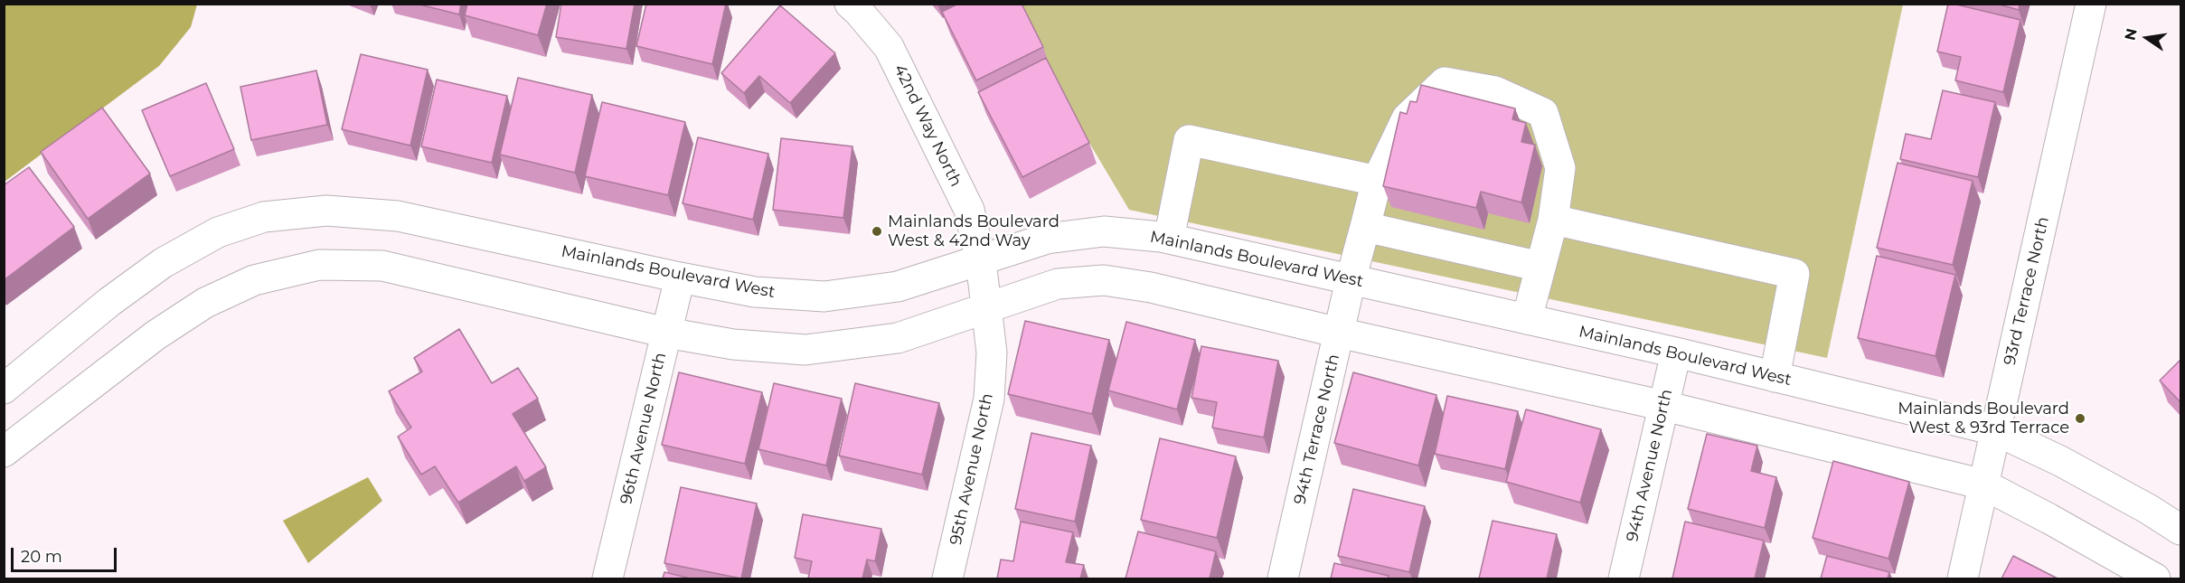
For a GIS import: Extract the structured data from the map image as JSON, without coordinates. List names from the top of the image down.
{
  "streets": {
    "street": [
      "42nd Way North",
      "Mainlands Boulevard West",
      "93rd Terrace North",
      "96th Avenue North",
      "94th Terrace North",
      "94th Avenue North",
      "95th Avenue North"
    ]
  },
  "crossings": [
    ["42nd Way North", "Mainlands Boulevard West"],
    ["42nd Way North", "95th Avenue North"],
    ["Mainlands Boulevard West", "93rd Terrace North"],
    ["Mainlands Boulevard West", "96th Avenue North"],
    ["Mainlands Boulevard West", "94th Terrace North"],
    ["Mainlands Boulevard West", "94th Avenue North"],
    ["Mainlands Boulevard West", "95th Avenue North"]
  ],
  "places": ["Mainlands Boulevard West & 42nd Way", "Mainlands Boulevard West & 93rd Terrace"],
  "scale_bar": "20 m",
  "north": "left"
}
